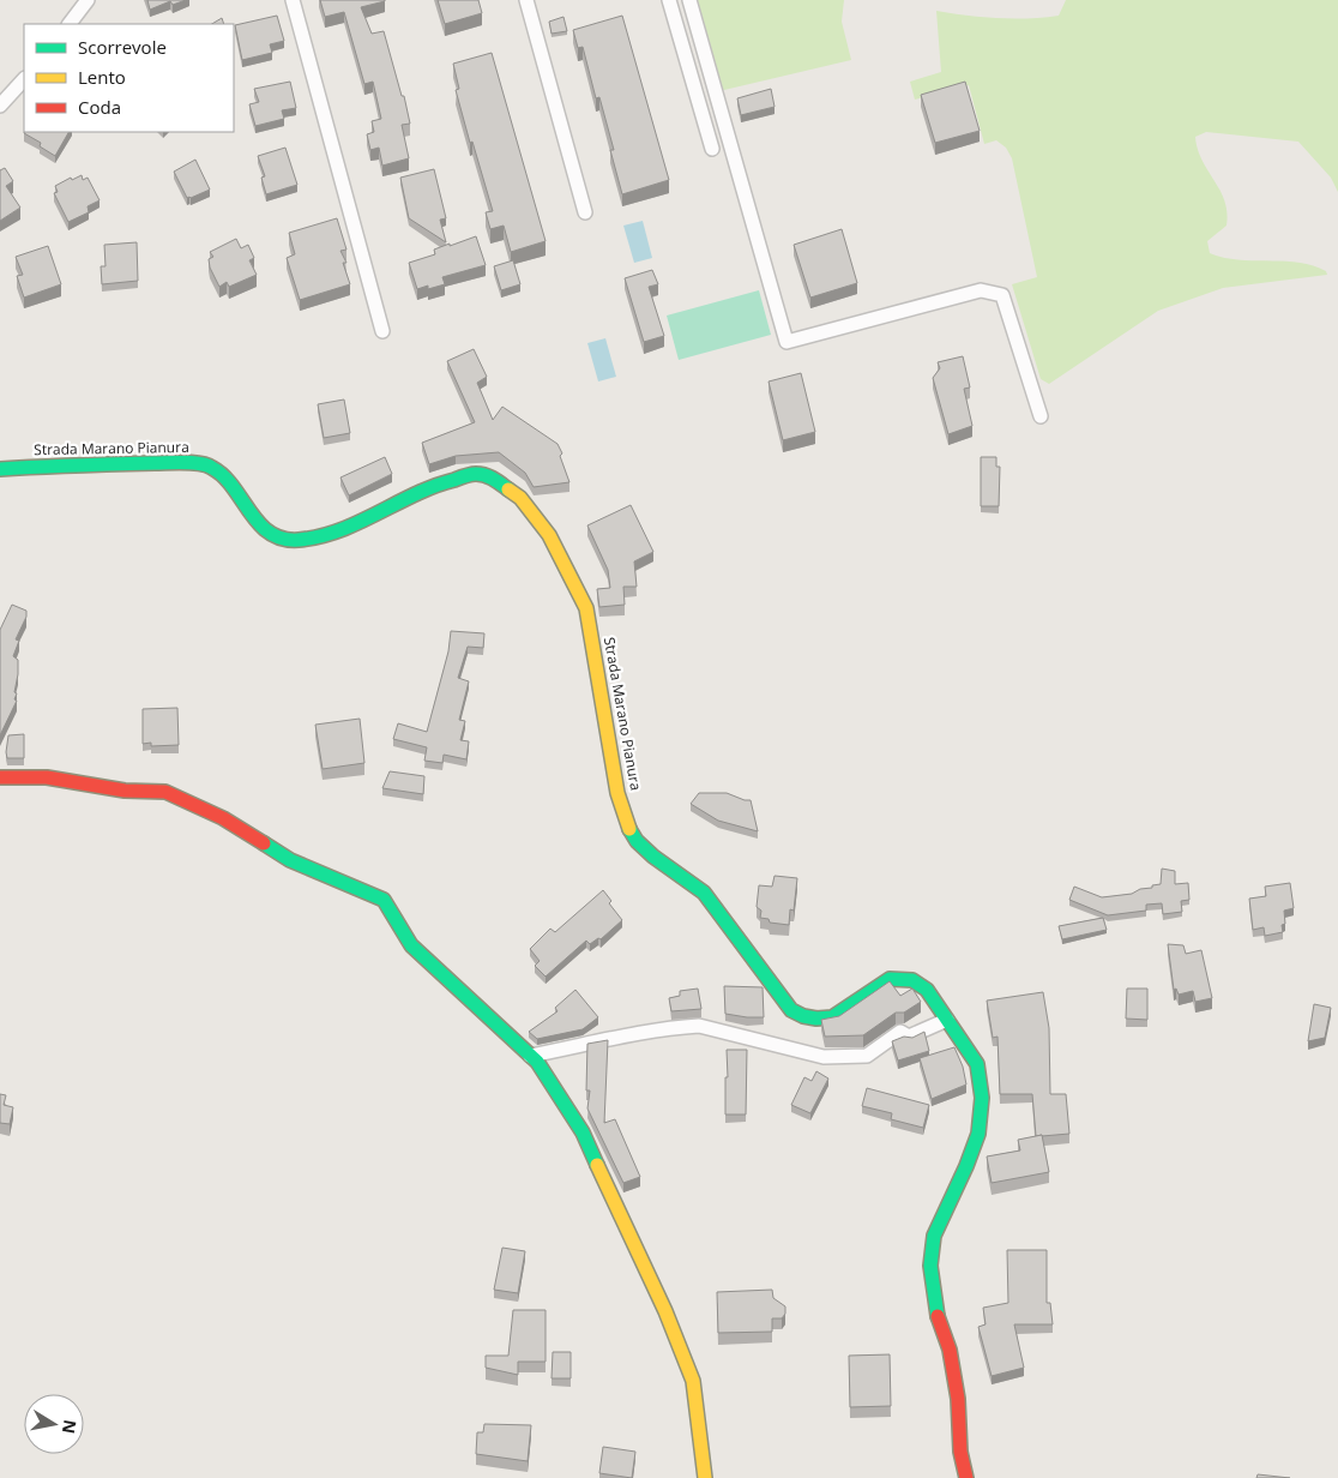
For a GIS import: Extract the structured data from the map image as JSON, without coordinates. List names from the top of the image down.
{
  "streets": {
    "street": ["Strada Marano Pianura"]
  },
  "legend": ["Scorrevole", "Lento", "Coda"],
  "north": "right"
}
